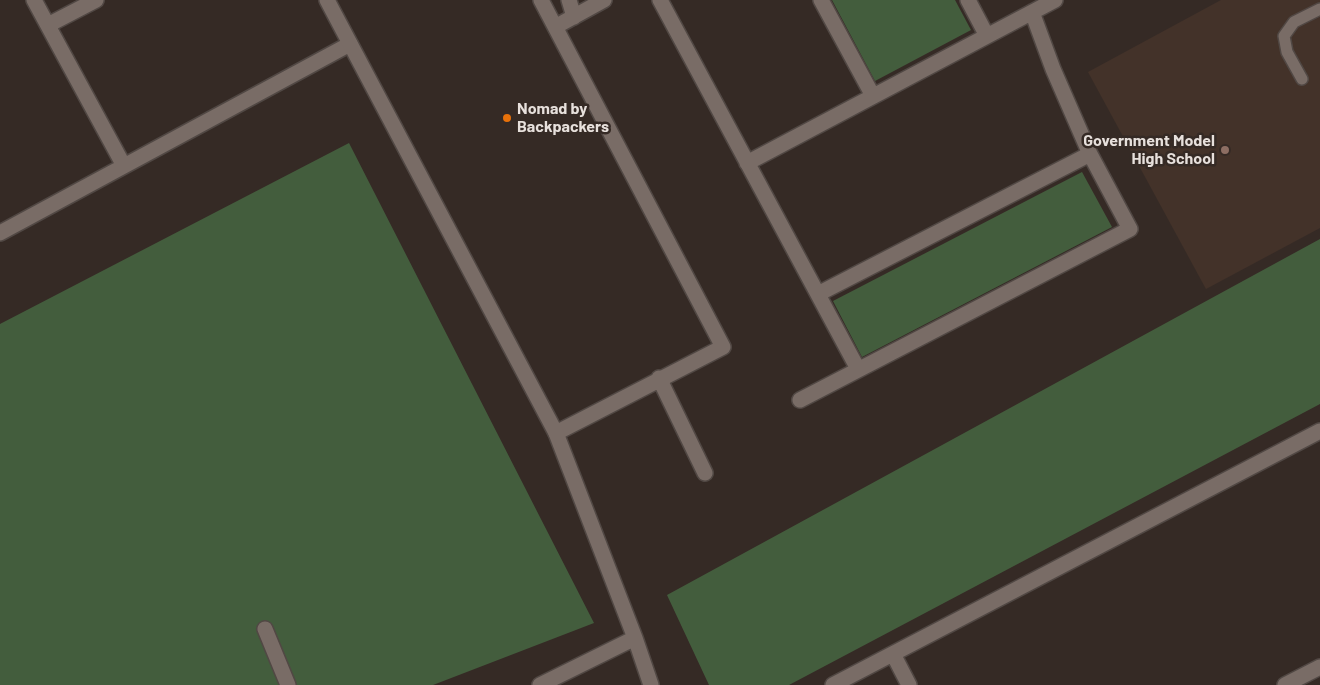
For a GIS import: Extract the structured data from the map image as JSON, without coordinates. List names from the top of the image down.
{
  "places": ["Nomad by Backpackers", "Government Model High School"]
}
